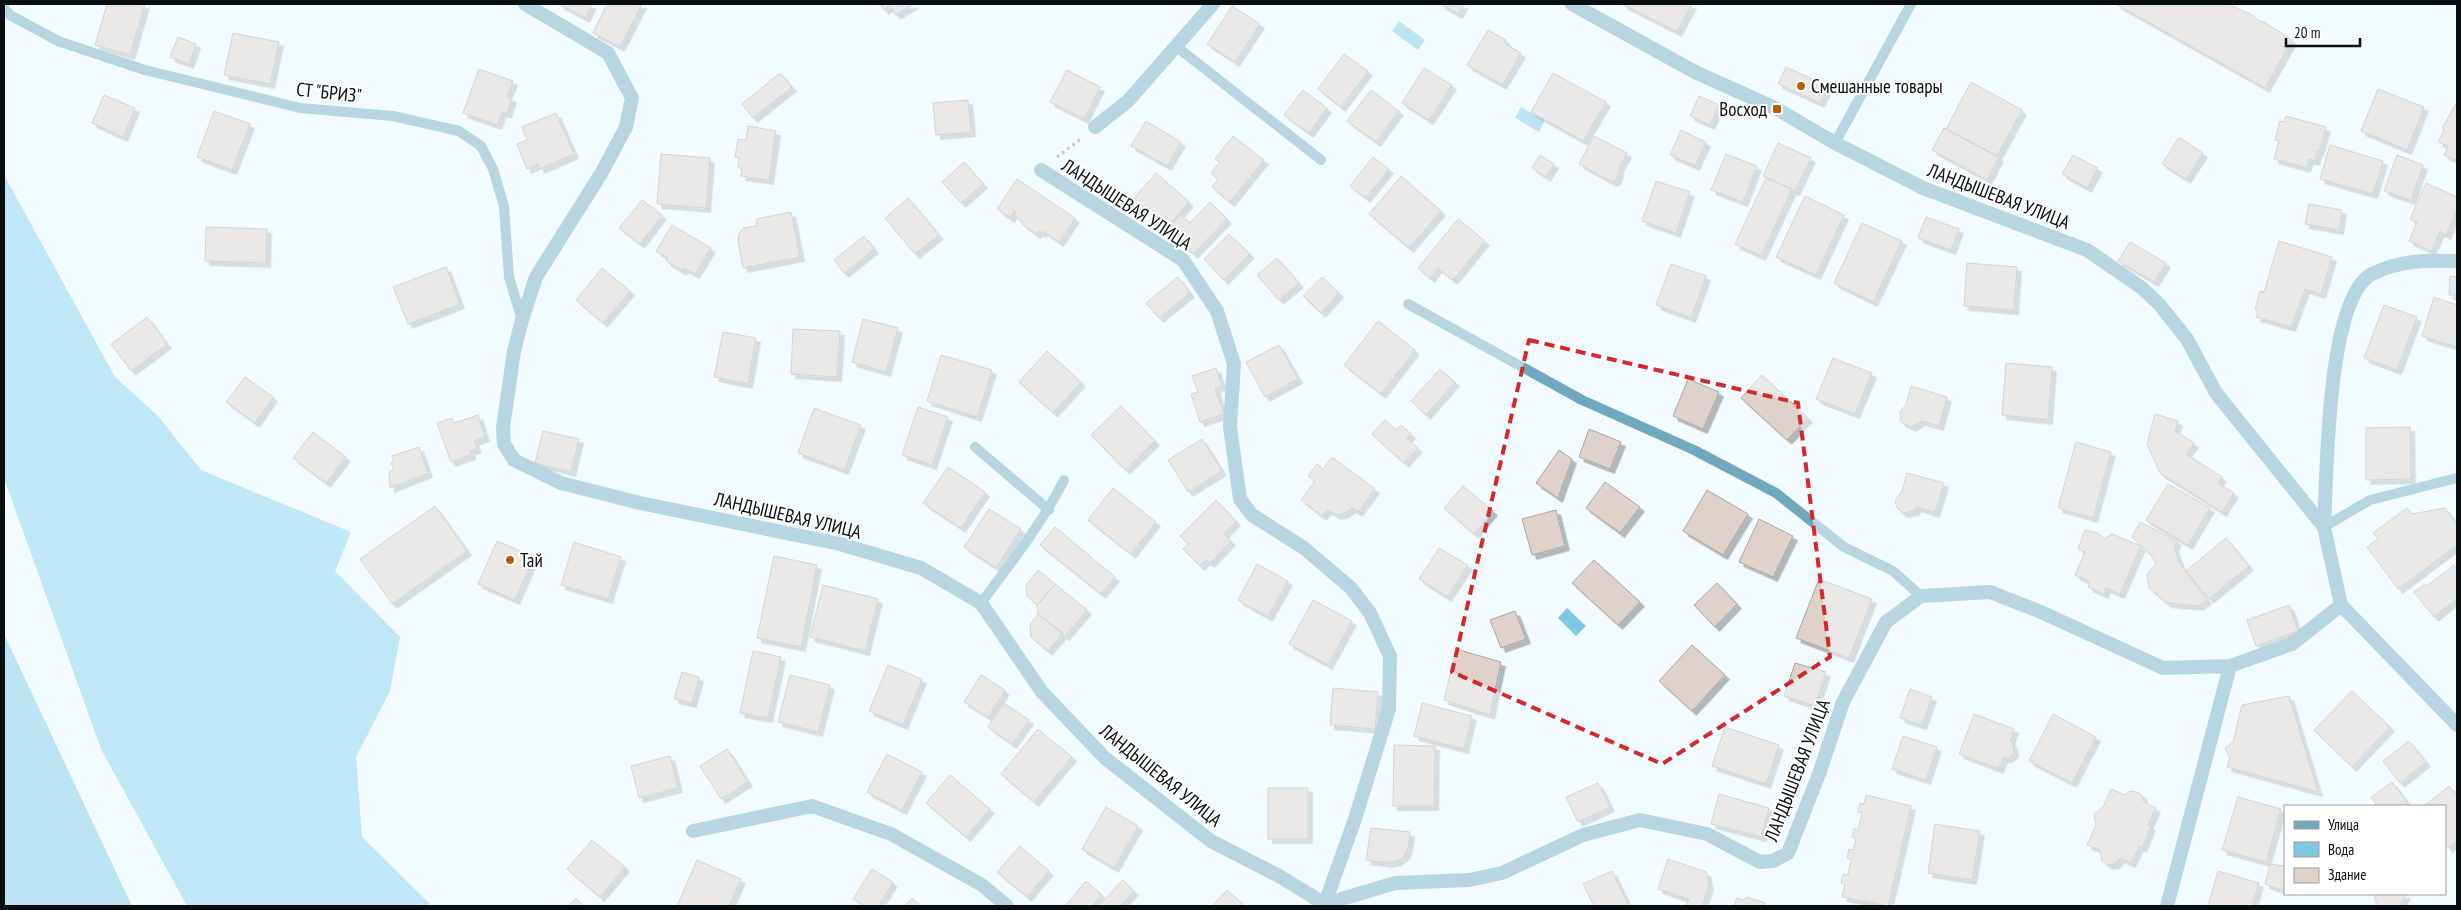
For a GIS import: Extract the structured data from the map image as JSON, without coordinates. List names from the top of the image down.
{
  "streets": {
    "street": ["ЛАНДЫШЕВАЯ УЛИЦА"],
    "lane": ["СТ \"БРИЗ\""]
  },
  "crossings": [
    ["СТ \"БРИЗ\"", "ЛАНДЫШЕВАЯ УЛИЦА"]
  ],
  "places": {
    "other": ["Смешанные товары", "Тай"],
    "transit": ["Восход"]
  },
  "legend": ["Улица", "Вода", "Здание"],
  "scale_bar": "20 m"
}
